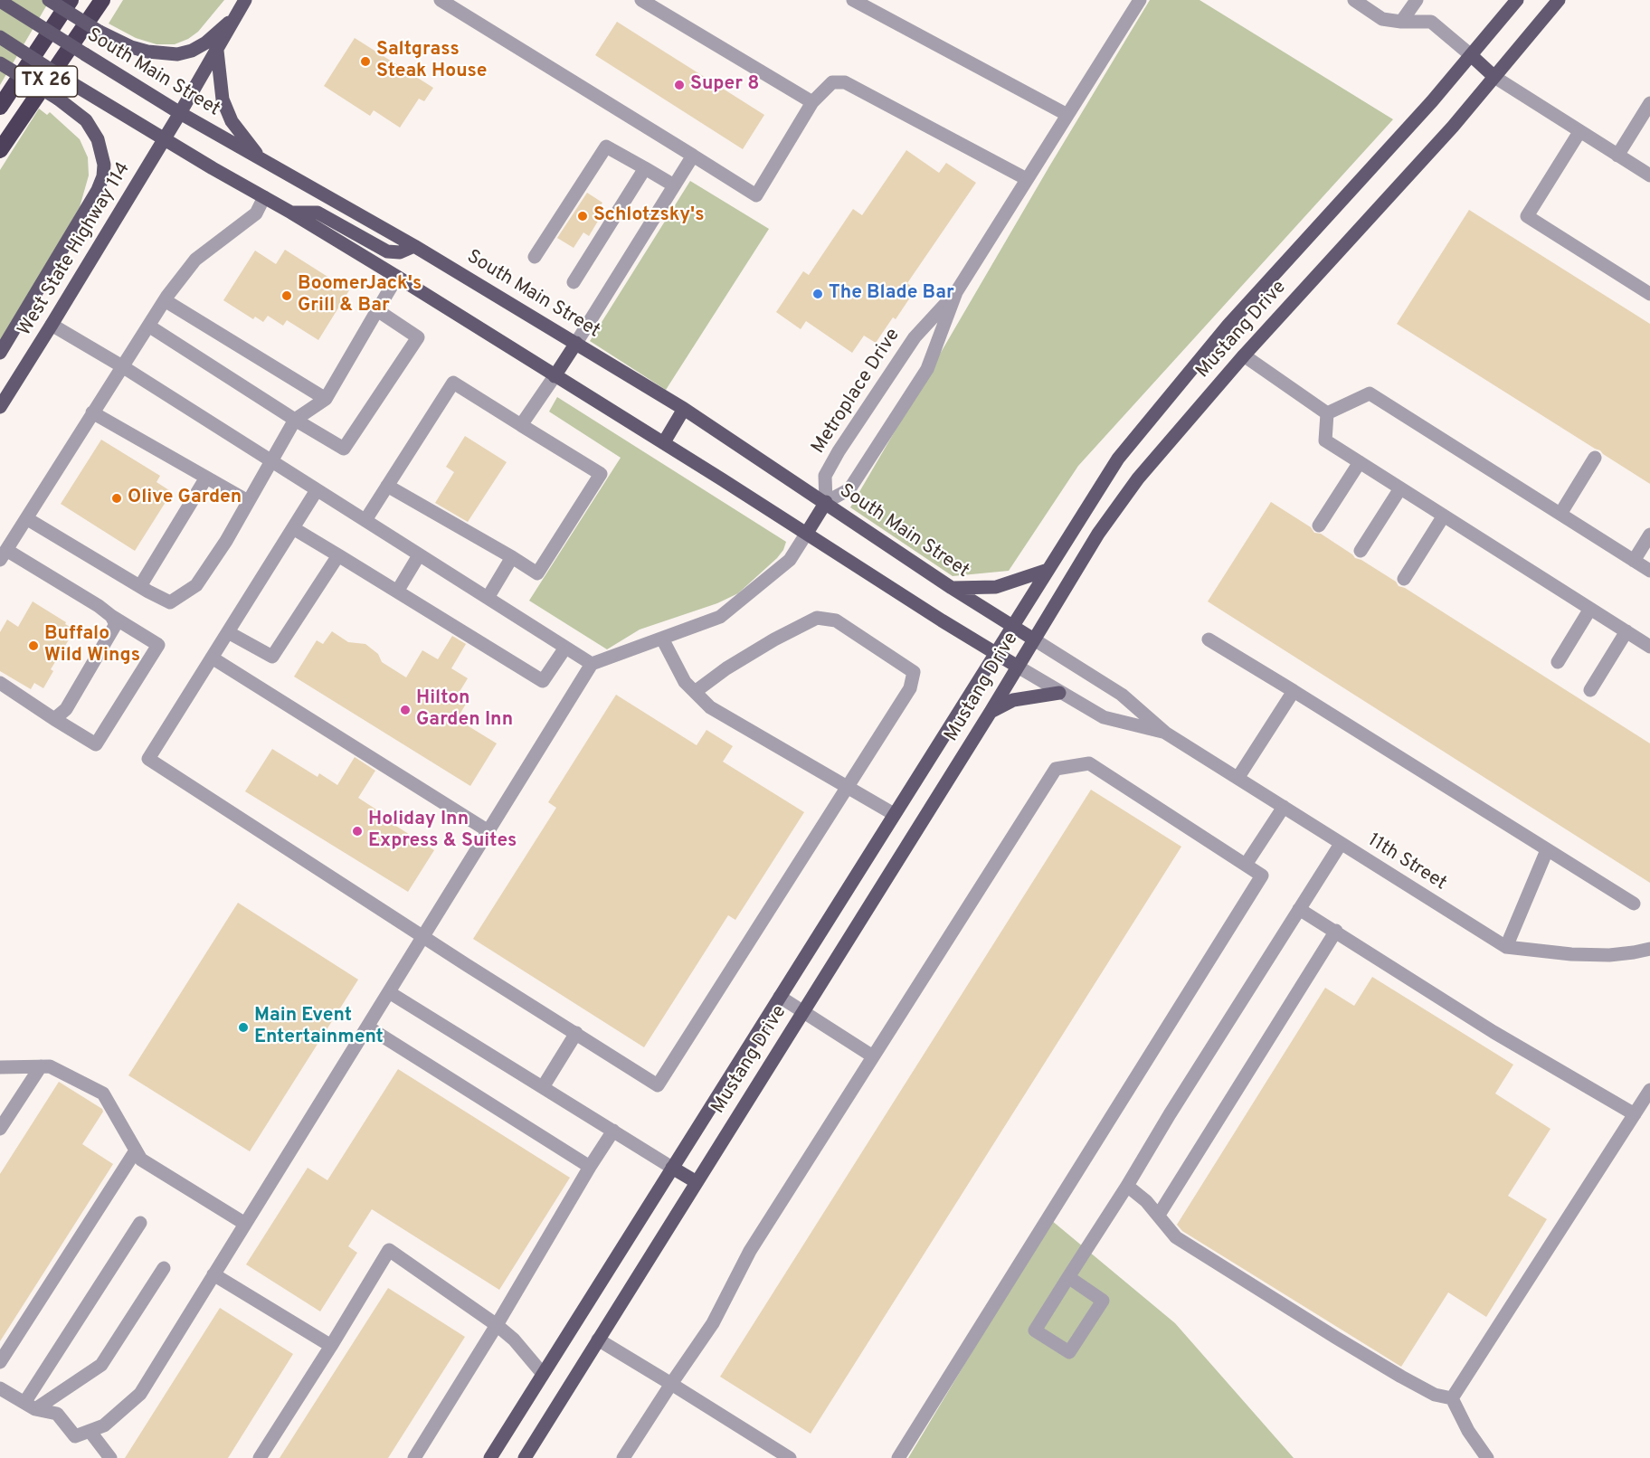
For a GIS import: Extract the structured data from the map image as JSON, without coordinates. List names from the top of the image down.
{
  "streets": {
    "highway": ["TX 26"],
    "main road": ["South Main Street", "West State Highway 114", "Mustang Drive"],
    "street": ["Metroplace Drive", "11th Street"]
  },
  "crossings": [
    ["South Main Street", "West State Highway 114"],
    ["South Main Street", "Mustang Drive"],
    ["South Main Street", "Metroplace Drive"],
    ["South Main Street", "11th Street"],
    ["Mustang Drive", "11th Street"]
  ],
  "places": [
    "Saltgrass Steak House",
    "Super 8",
    "Schlotzsky's",
    "The Blade Bar",
    "BoomerJack's Grill & Bar",
    "Olive Garden",
    "Buffalo Wild Wings",
    "Hilton Garden Inn",
    "Holiday Inn Express & Suites",
    "Main Event Entertainment"
  ]
}
